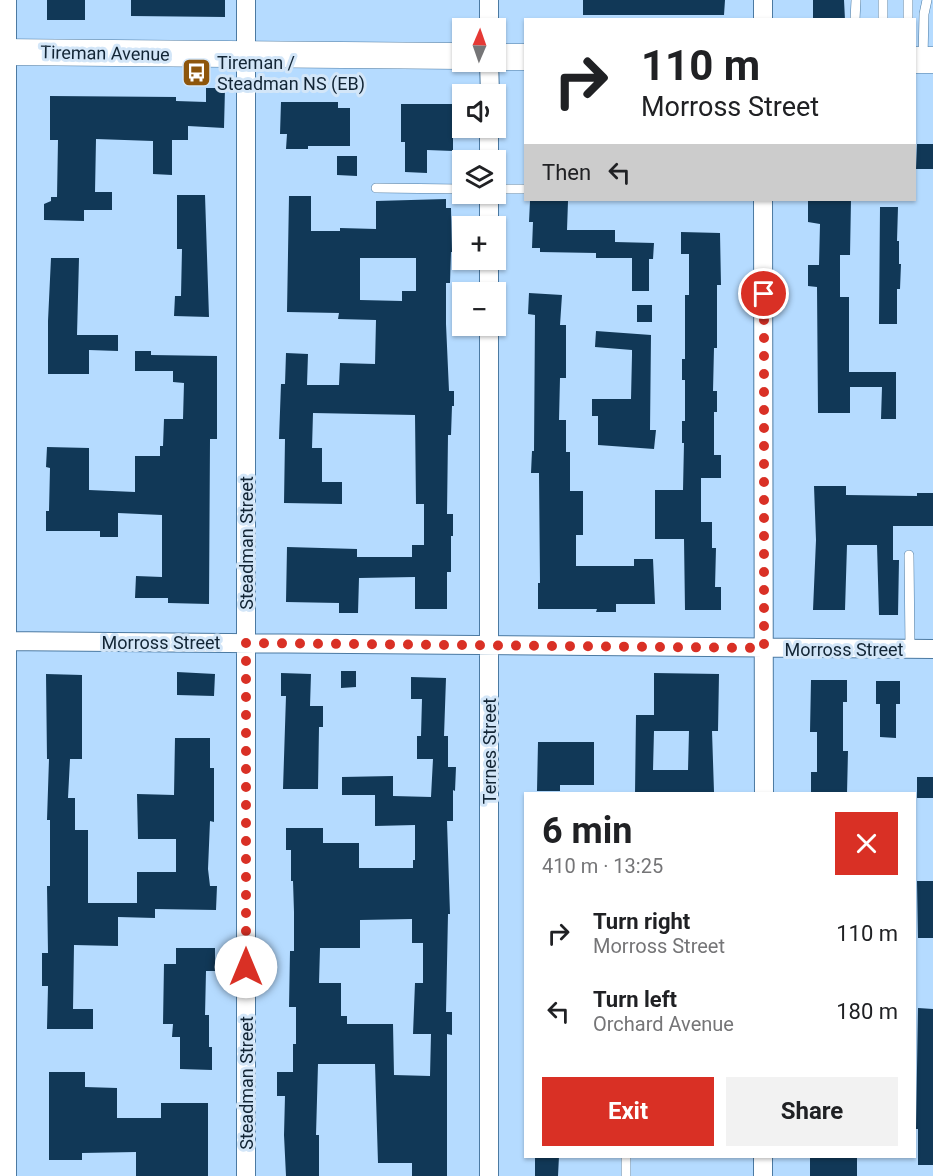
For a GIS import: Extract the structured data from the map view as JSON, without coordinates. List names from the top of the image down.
{
  "streets": {
    "street": [
      "Tireman Avenue",
      "Steadman Street",
      "Morross Street",
      "Ternes Street"
    ]
  },
  "crossings": [
    ["Tireman Avenue", "Steadman Street"],
    ["Steadman Street", "Morross Street"],
    ["Morross Street", "Ternes Street"]
  ],
  "places": {
    "bus stop": ["Tireman / Steadman NS (EB)"]
  },
  "north": "top",
  "page": {
    "map_buttons": ["+", "−"],
    "turn": ["110 m", "Morross Street"],
    "then": "Then",
    "heading": ["6 min", "410 m · 13:25"],
    "list": [
      {
        "name": "Turn right",
        "note": "Morross Street",
        "value": "110 m"
      },
      {
        "name": "Turn left",
        "note": "Orchard Avenue",
        "value": "180 m"
      }
    ],
    "buttons": ["Exit", "Share"]
  }
}
